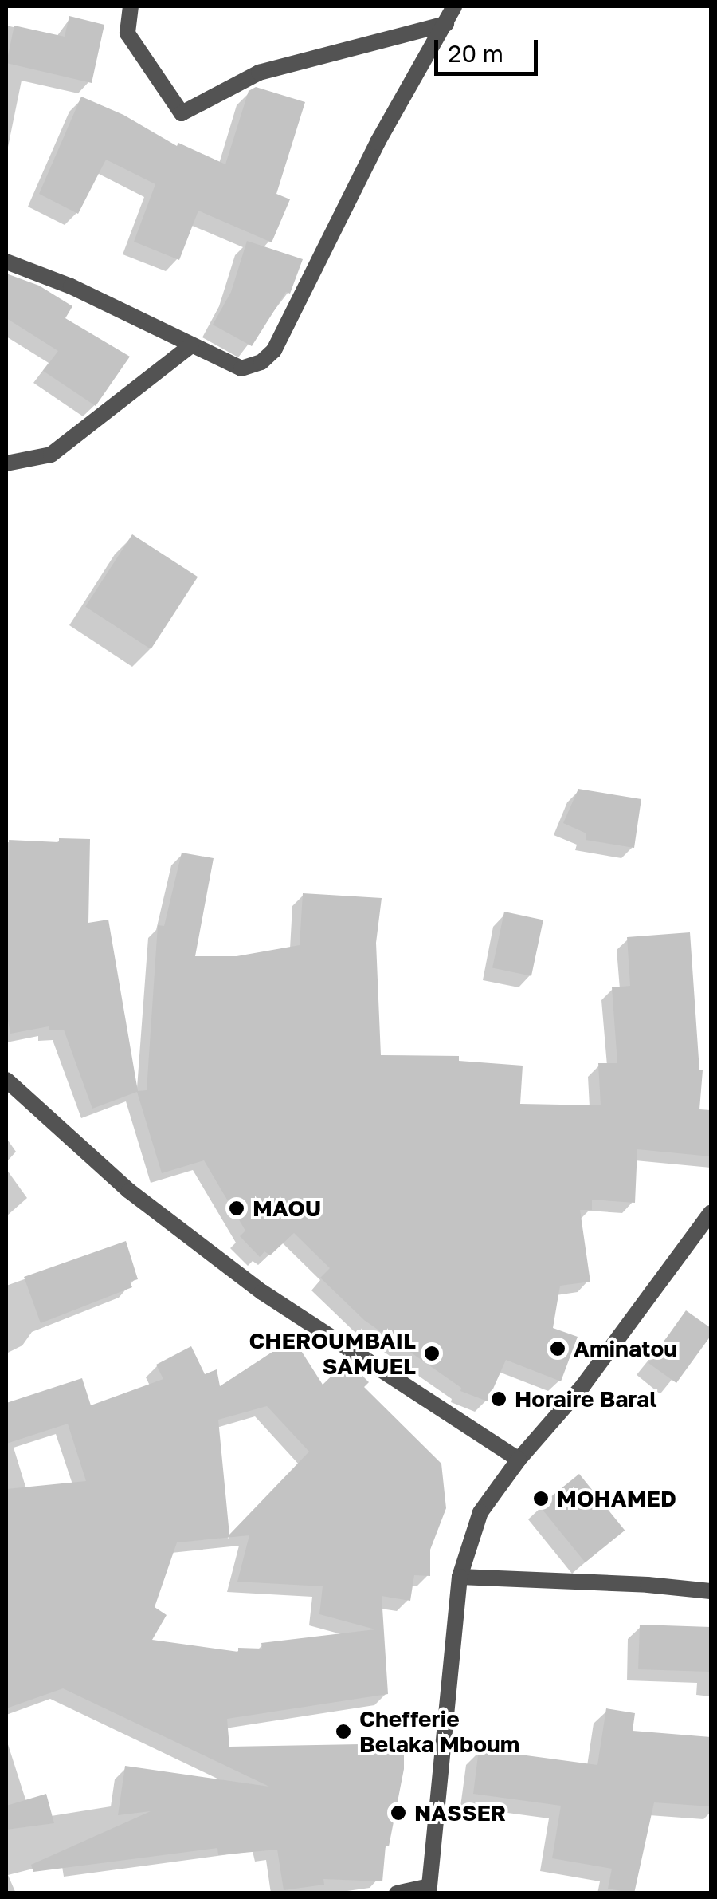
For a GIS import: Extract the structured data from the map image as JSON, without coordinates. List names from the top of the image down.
{
  "places": [
    "MAOU",
    "Aminatou",
    "CHEROUMBAIL SAMUEL",
    "Horaire Baral",
    "MOHAMED",
    "Chefferie Belaka Mboum",
    "NASSER"
  ],
  "scale_bar": "20 m"
}
